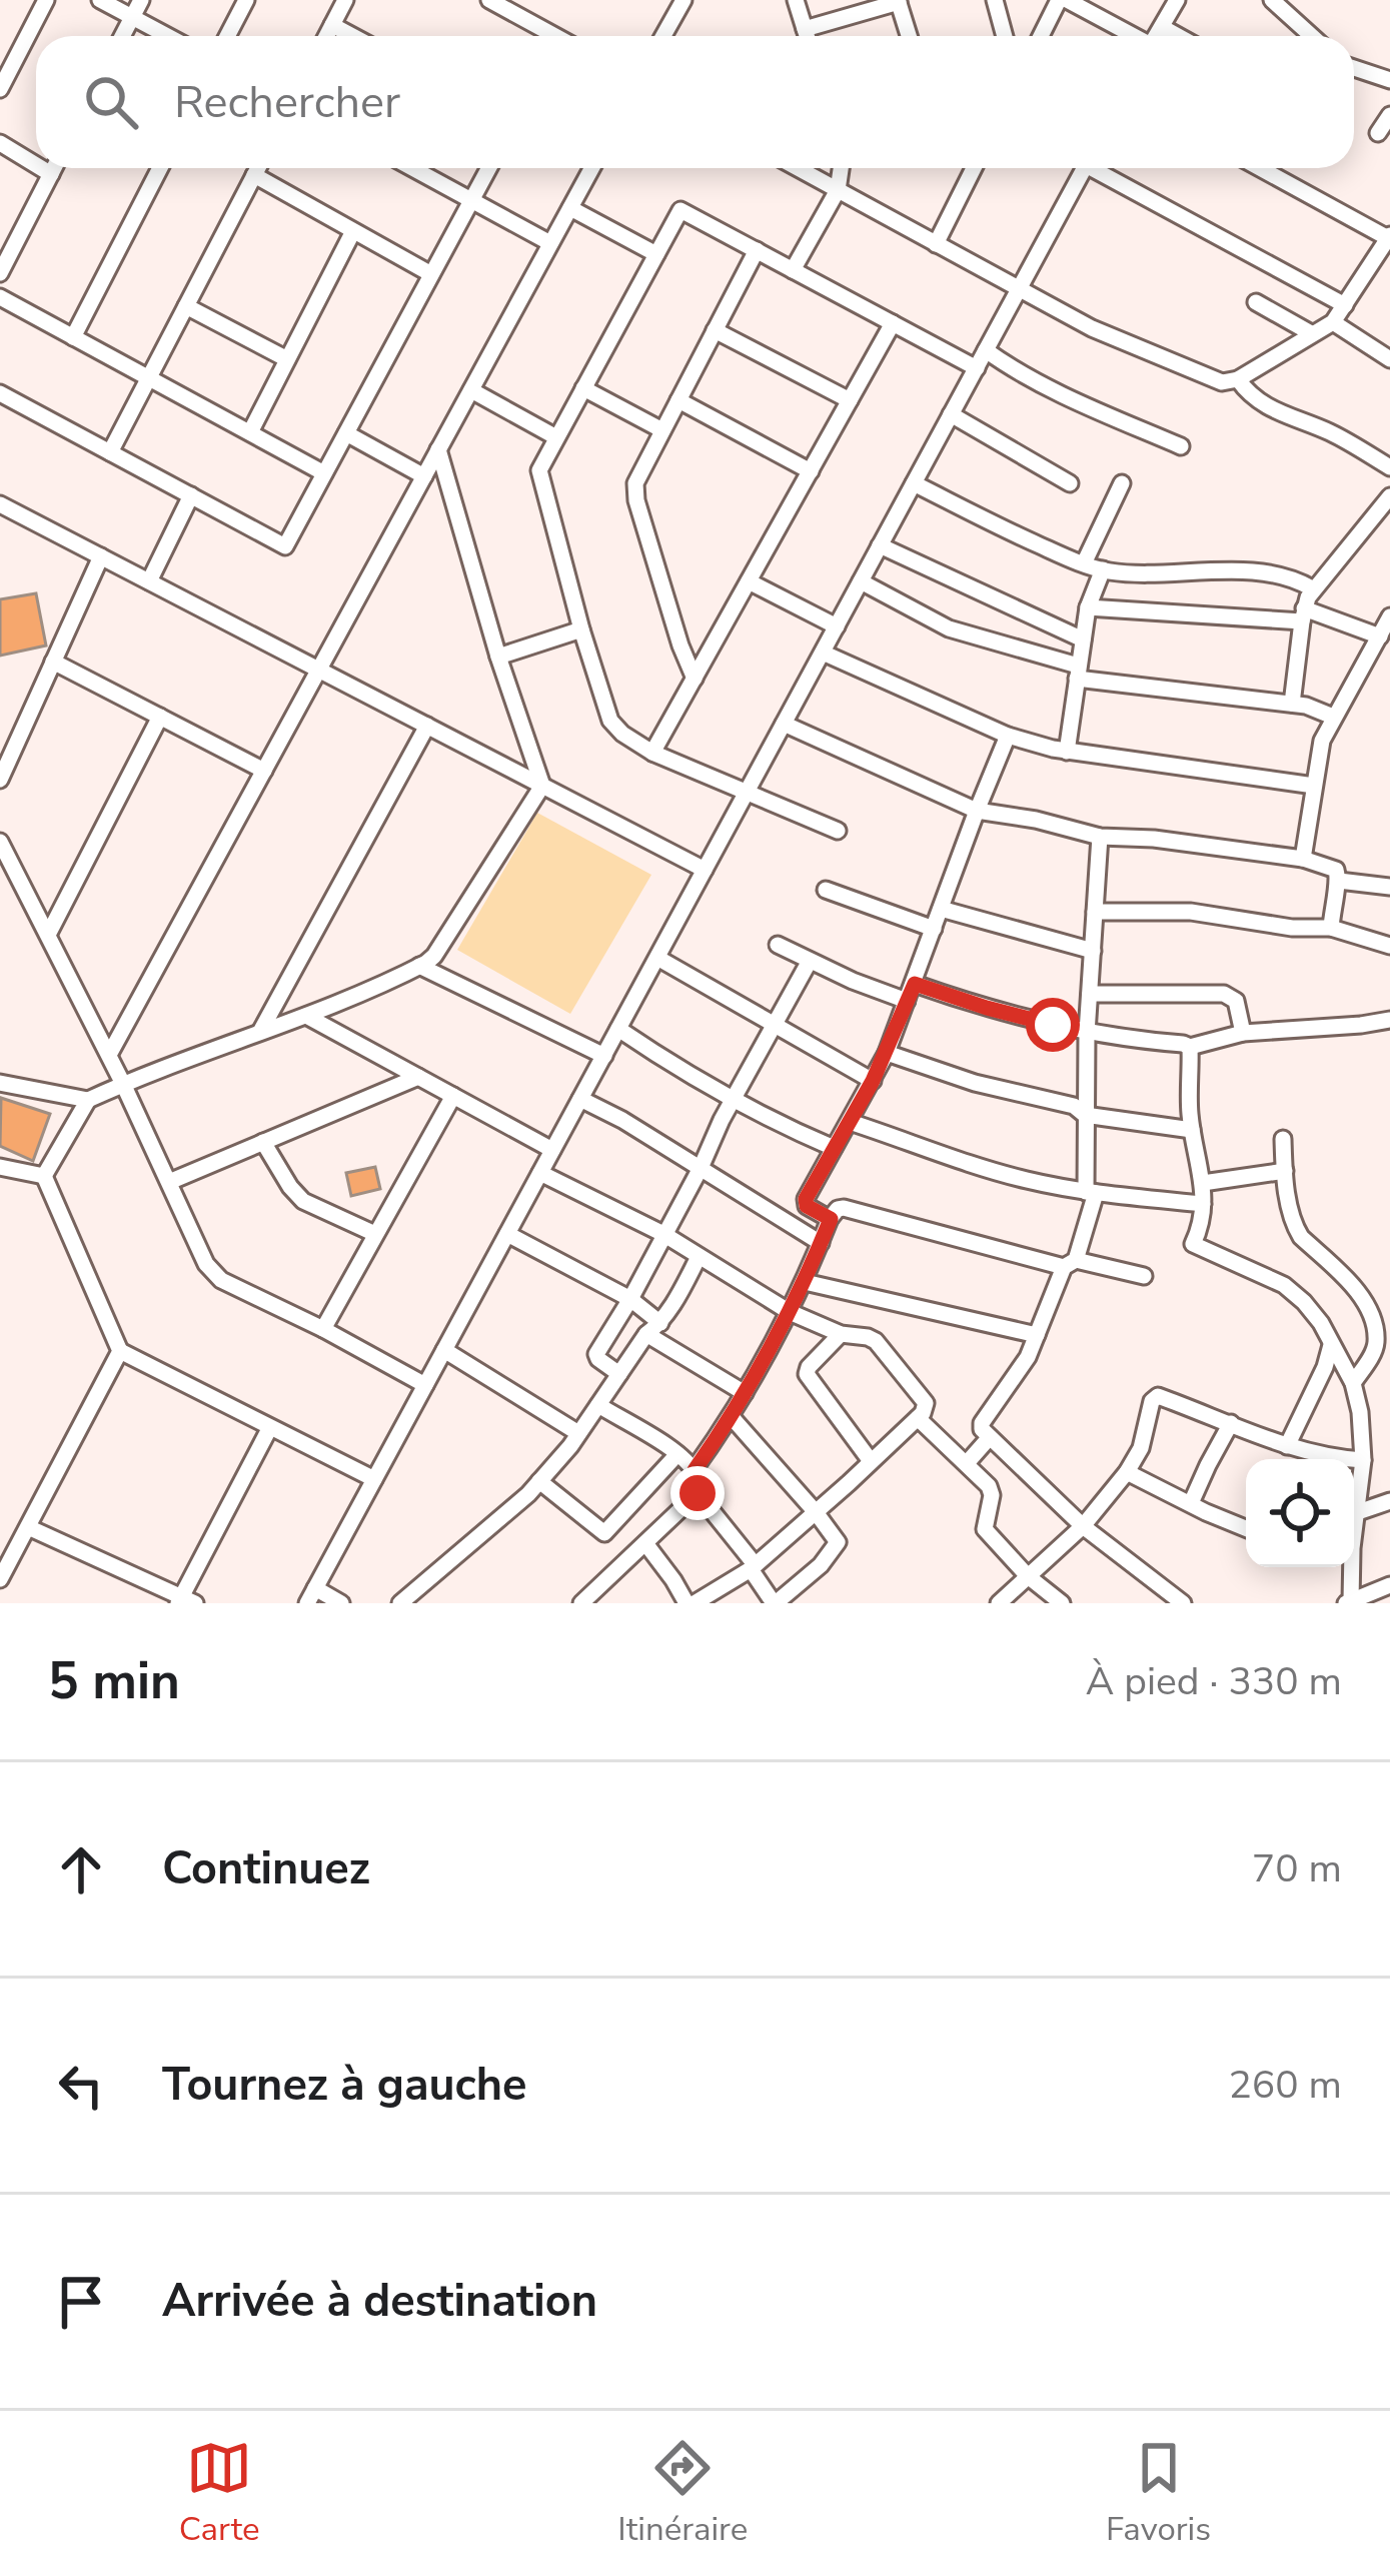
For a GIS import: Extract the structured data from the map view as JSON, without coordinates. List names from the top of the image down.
{
  "page": {
    "search": "Rechercher",
    "heading": ["5 min", "À pied · 330 m"],
    "list": [
      ["Continuez", "70 m"],
      ["Tournez à gauche", "260 m"],
      "Arrivée à destination"
    ],
    "nav": ["Carte", "Itinéraire", "Favoris"]
  }
}
